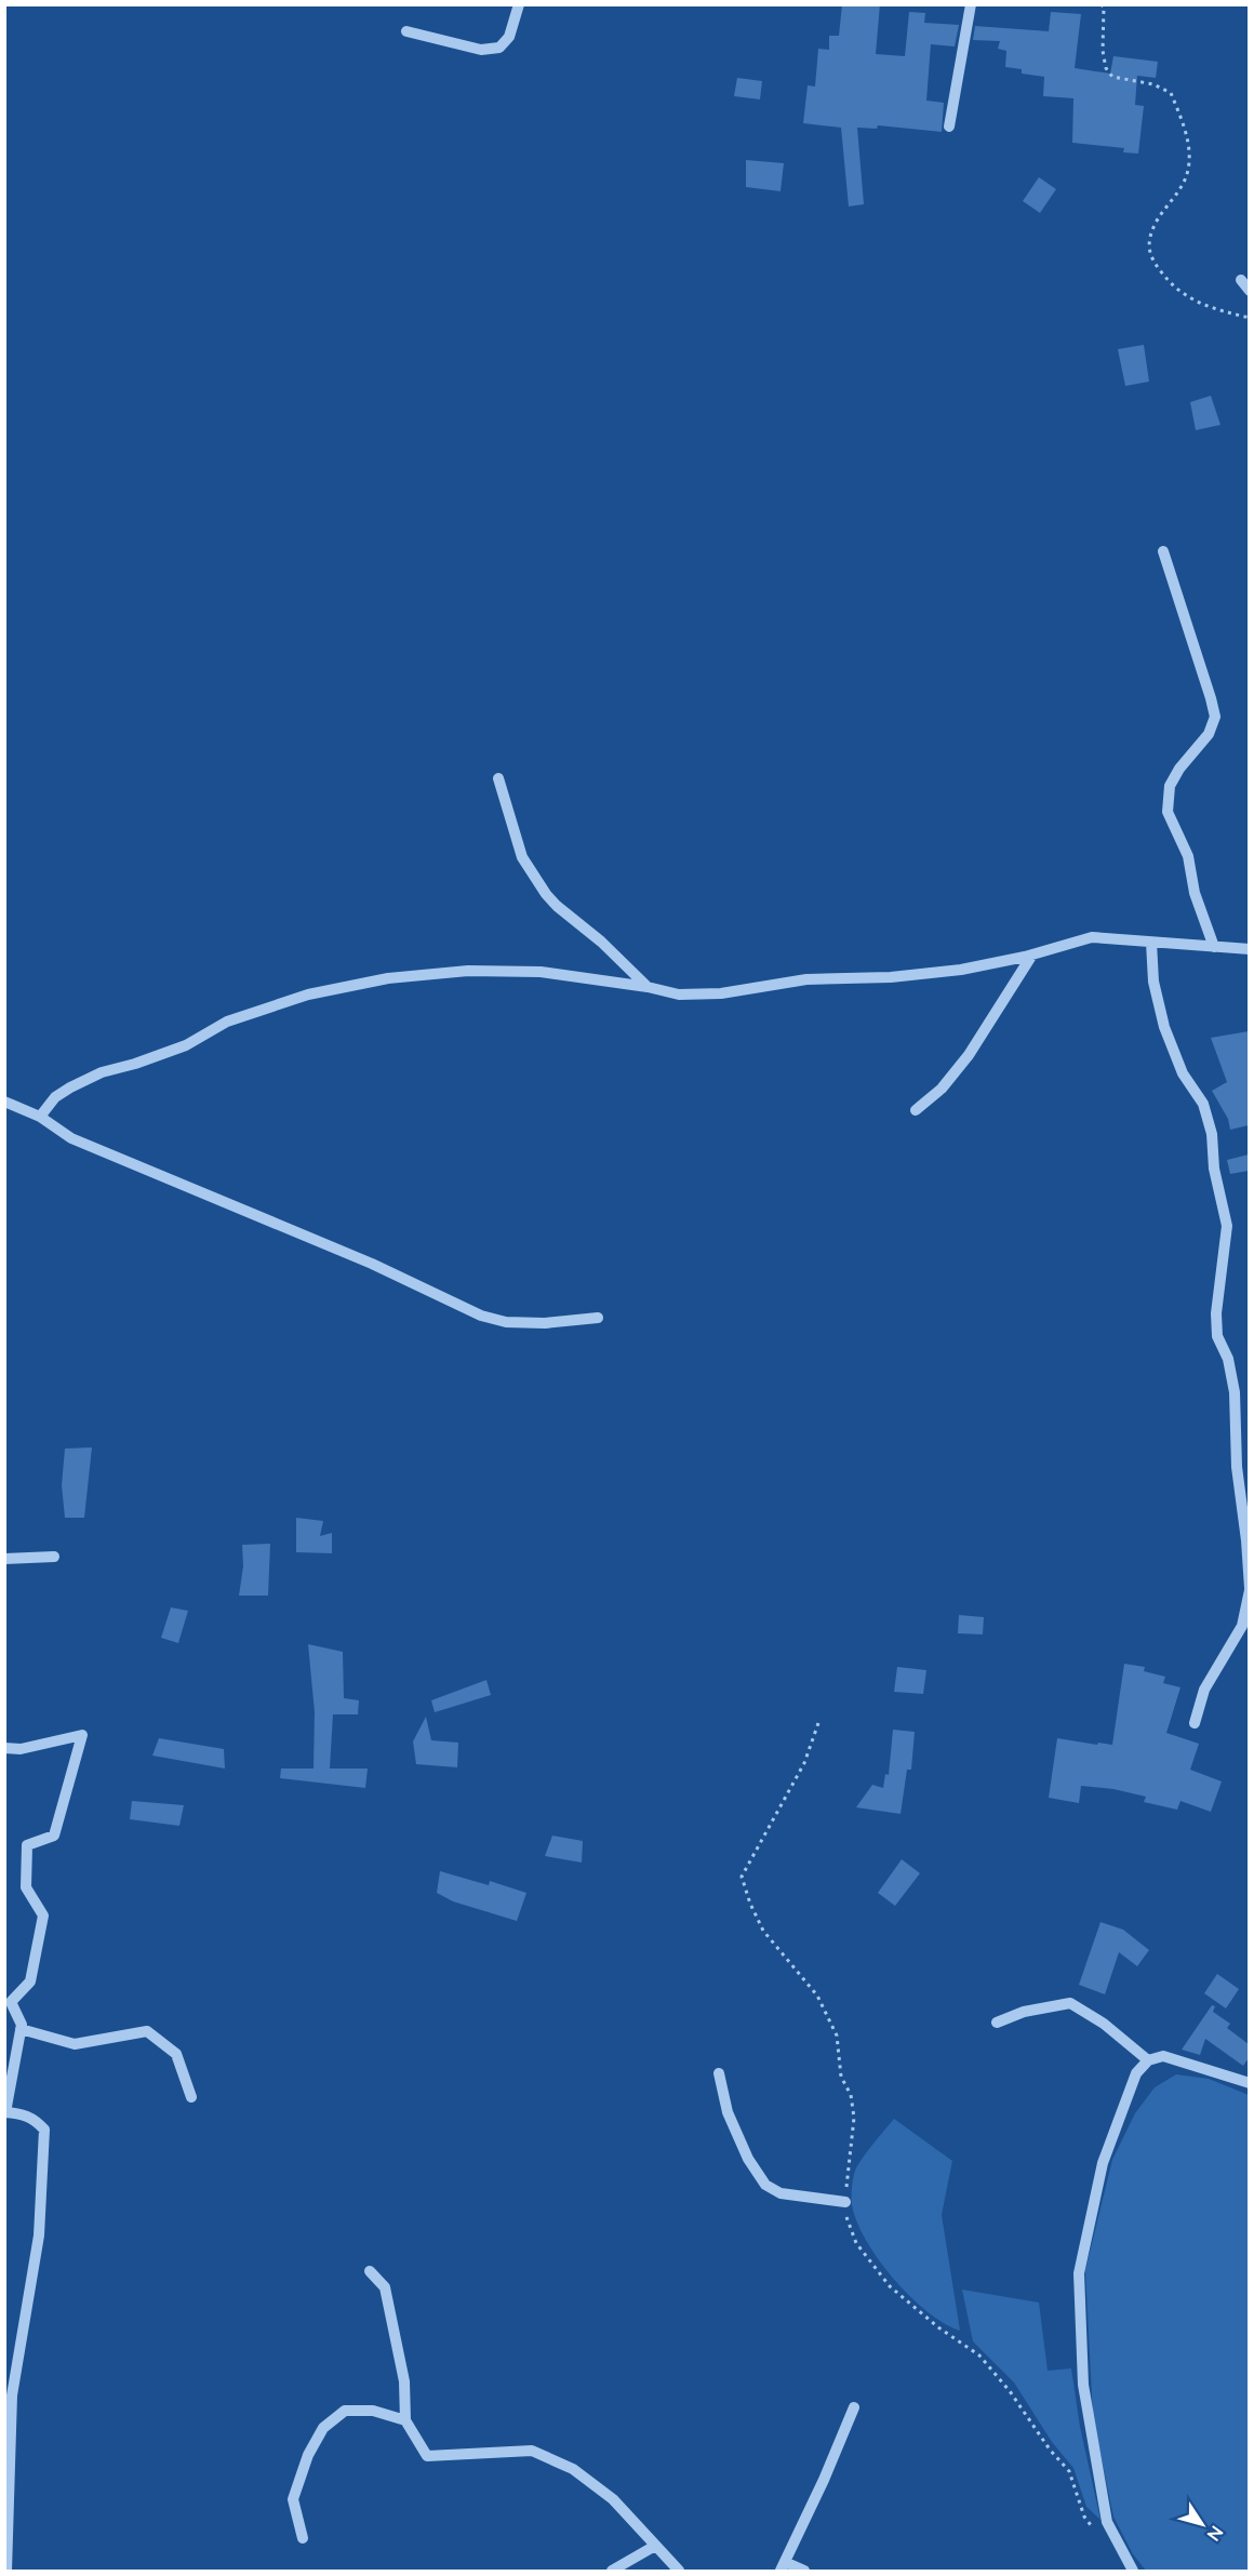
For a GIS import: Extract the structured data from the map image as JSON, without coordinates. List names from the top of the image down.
{
  "north": "bottom right"
}
